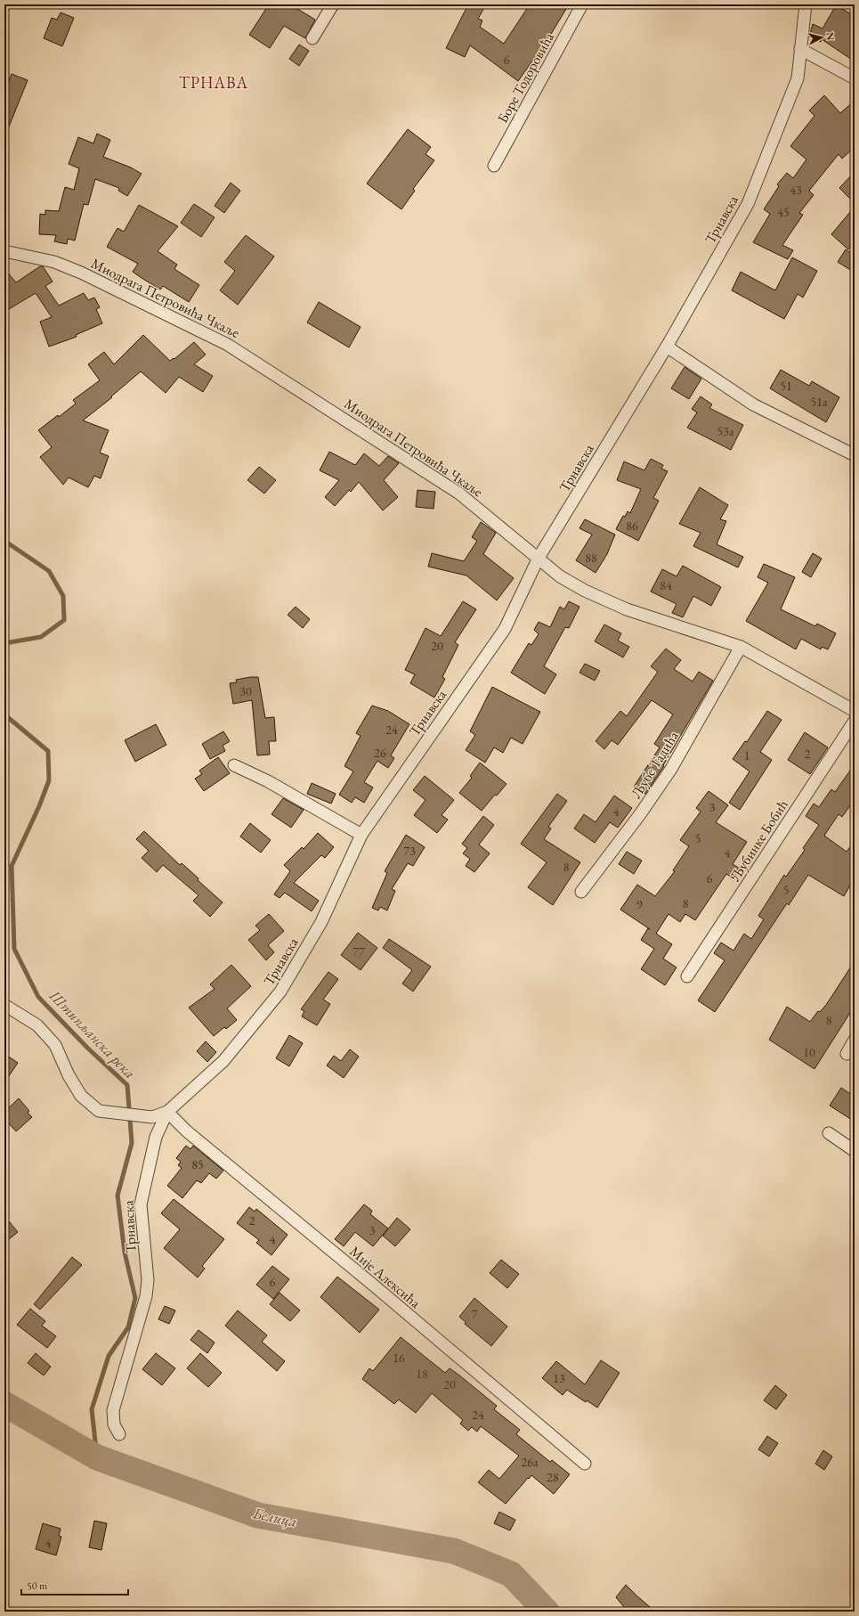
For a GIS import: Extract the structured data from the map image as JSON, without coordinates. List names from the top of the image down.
{
  "streets": {
    "street": [
      "Боре Тодоровића",
      "Трнавска",
      "Миодрага Петровића Чкаље",
      "Љубе Тадића",
      "Љубинке Бобић",
      "Мије Алексића"
    ]
  },
  "crossings": [
    ["Трнавска", "Миодрага Петровића Чкаље"],
    ["Трнавска", "Мије Алексића"],
    ["Миодрага Петровића Чкаље", "Љубе Тадића"]
  ],
  "districts": ["ТРНАВА"],
  "water": ["Штипљанска река", "Белица"],
  "house_numbers": [
    "6",
    "43",
    "45",
    "51",
    "51a",
    "53a",
    "86",
    "88",
    "84",
    "20",
    "30",
    "24",
    "26",
    "2",
    "1",
    "3",
    "4",
    "5",
    "73",
    "4",
    "8",
    "6",
    "5",
    "8",
    "9",
    "77",
    "8",
    "10",
    "85",
    "2",
    "3",
    "4",
    "6",
    "7",
    "16",
    "18",
    "13",
    "20",
    "24",
    "26a",
    "28",
    "4"
  ],
  "scale_bar": "50 m",
  "north": "right"
}
